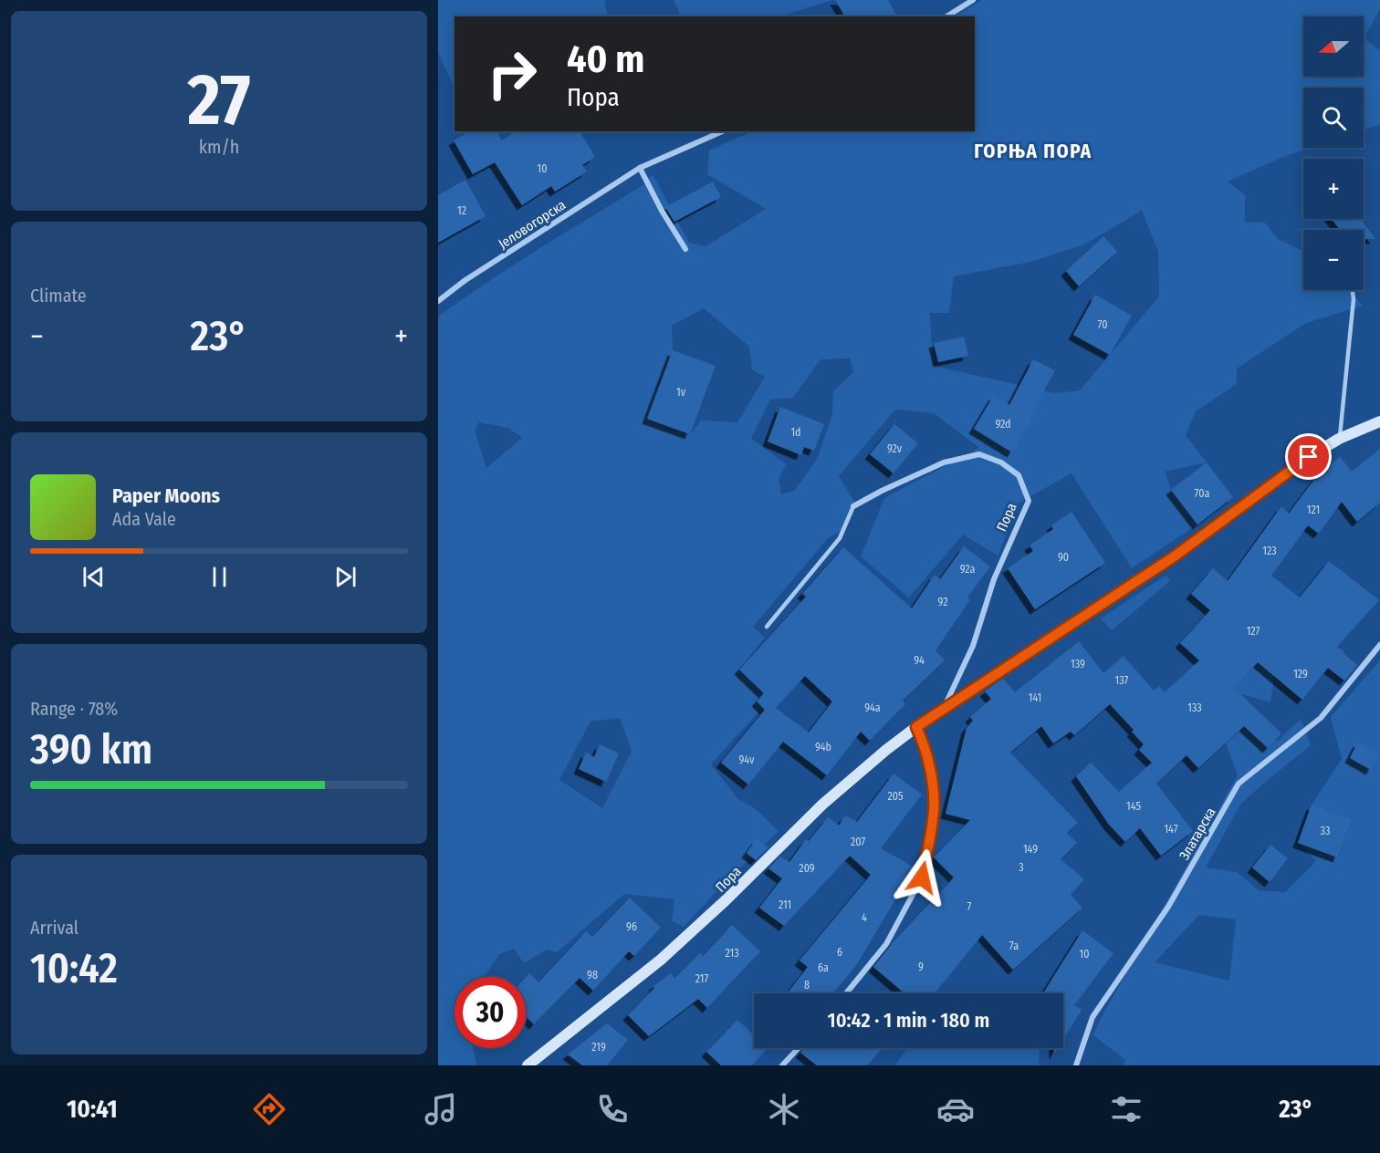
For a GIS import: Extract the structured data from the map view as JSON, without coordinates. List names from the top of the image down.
{
  "streets": {
    "street": ["Јеловогорска", "Пора", "Златарска"]
  },
  "districts": ["ГОРЊА ПОРА"],
  "house_numbers": [
    "10",
    "12",
    "70",
    "1v",
    "92d",
    "1d",
    "92v",
    "70a",
    "121",
    "123",
    "90",
    "92a",
    "92",
    "127",
    "94",
    "139",
    "129",
    "137",
    "141",
    "94a",
    "133",
    "94b",
    "94v",
    "205",
    "145",
    "147",
    "33",
    "207",
    "149",
    "3",
    "209",
    "211",
    "7",
    "4",
    "96",
    "7a",
    "6",
    "213",
    "10",
    "9",
    "6a",
    "98",
    "217",
    "8",
    "219"
  ],
  "north": "left",
  "page": {
    "tile": [
      ["27", "km/h"],
      "Climate",
      ["Range · 78%", "390 km"],
      ["Arrival", "10:42"]
    ],
    "map_buttons": ["+", "−"],
    "turn": ["40 m", "Пора"],
    "heat": ["−", "23°", "+"],
    "song": ["Paper Moons", "Ada Vale"],
    "limit": "30",
    "trip": "10:42 · 1 min · 180 m",
    "tabs": ["10:41", "23°"]
  }
}
